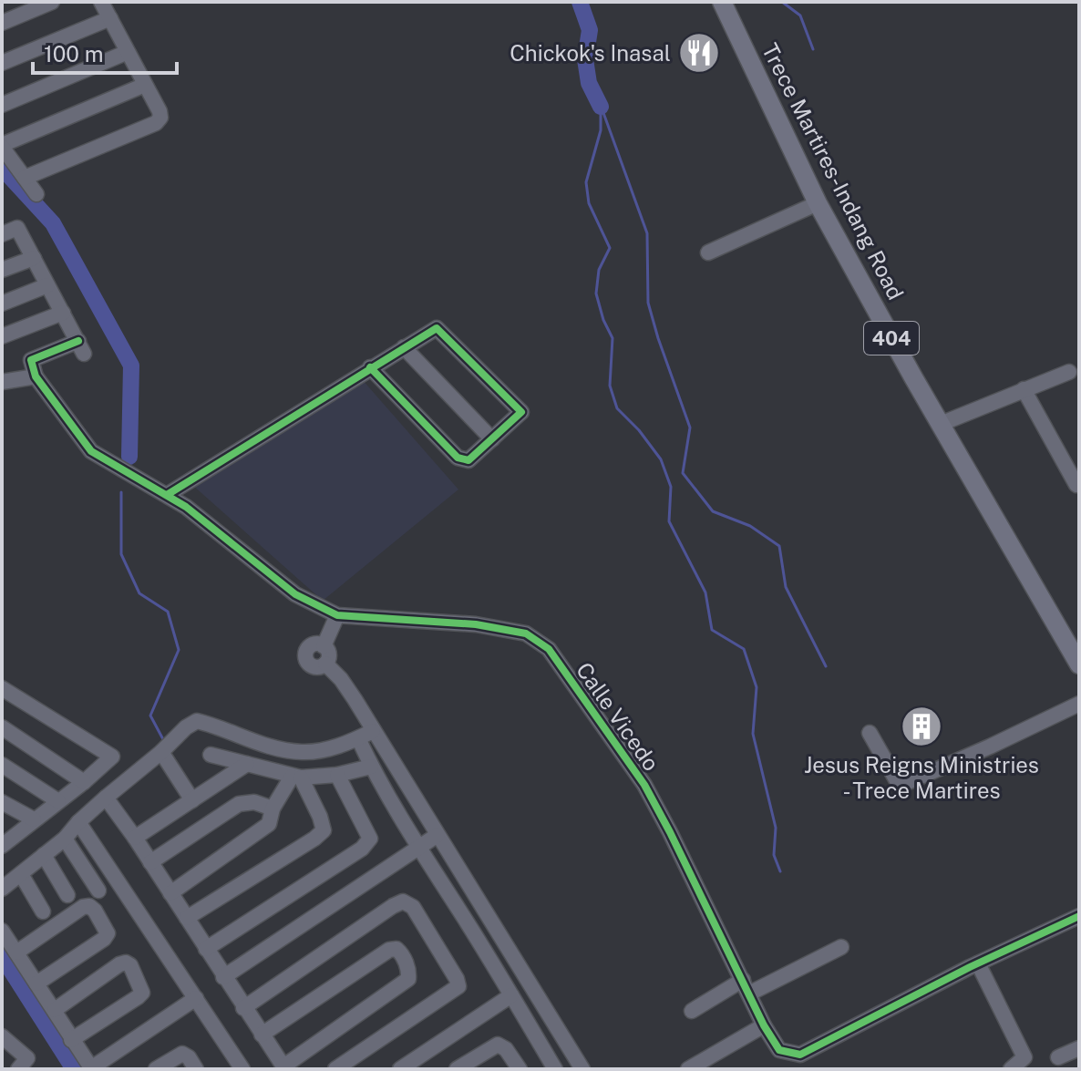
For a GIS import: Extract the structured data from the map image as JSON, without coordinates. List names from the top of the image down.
{
  "streets": {
    "main road": ["Trece Martires-Indang Road", "404"],
    "street": ["Calle Vicedo"]
  },
  "places": {
    "restaurant": ["Chickok's Inasal"],
    "building": ["Jesus Reigns Ministries - Trece Martires"]
  },
  "scale_bar": "100 m"
}
